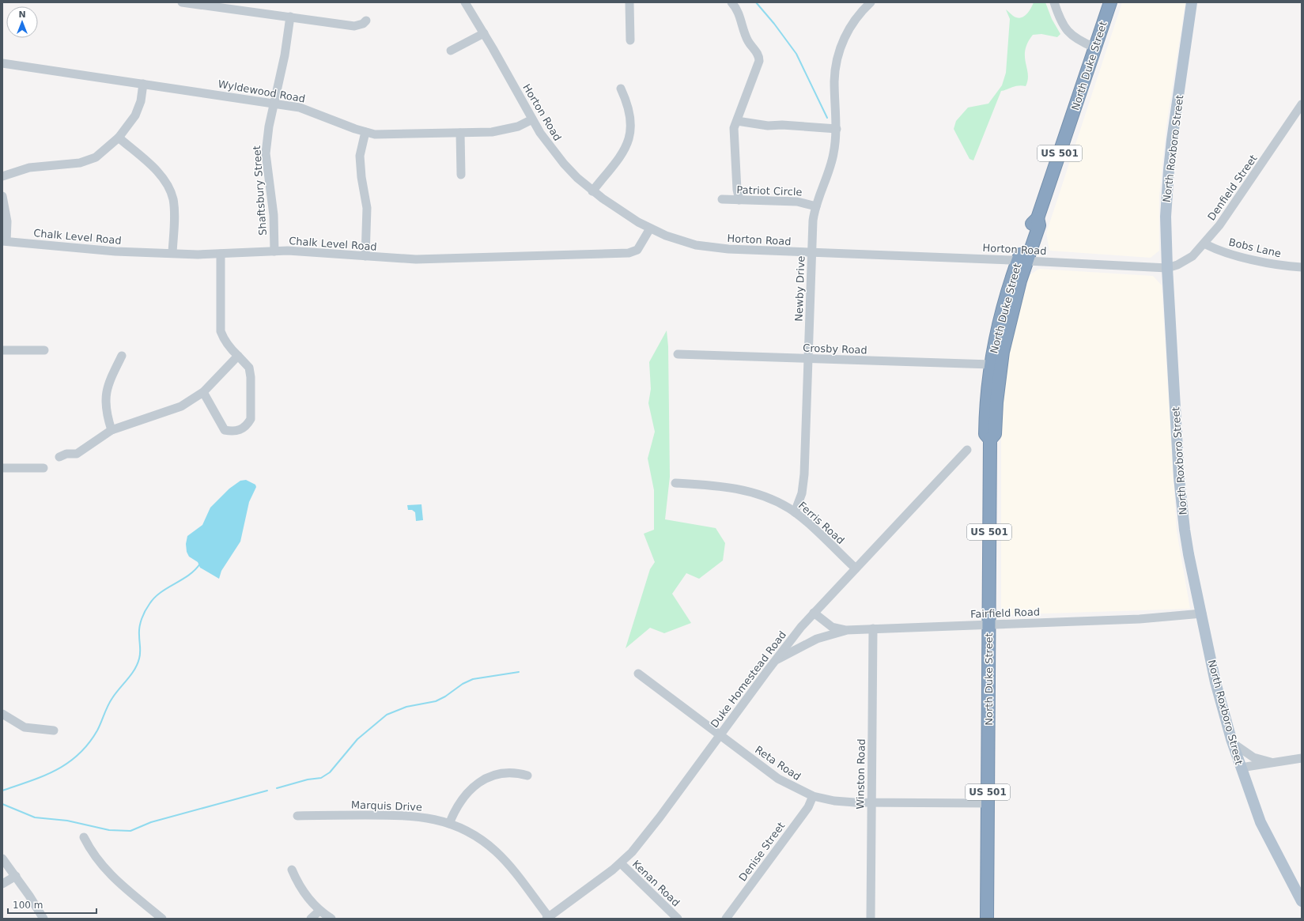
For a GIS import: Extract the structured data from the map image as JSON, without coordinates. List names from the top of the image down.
{
  "streets": {
    "highway": ["North Duke Street", "US 501"],
    "main road": ["North Roxboro Street"],
    "street": [
      "Wyldewood Road",
      "Horton Road",
      "Denfield Street",
      "Shaftsbury Street",
      "Patriot Circle",
      "Chalk Level Road",
      "Bobs Lane",
      "Newby Drive",
      "Crosby Road",
      "Ferris Road",
      "Fairfield Road",
      "Duke Homestead Road",
      "Reta Road",
      "Winston Road",
      "Marquis Drive",
      "Denise Street",
      "Kenan Road"
    ]
  },
  "crossings": [
    ["North Duke Street", "Horton Road"],
    ["North Duke Street", "Crosby Road"],
    ["North Duke Street", "Fairfield Road"],
    ["North Duke Street", "Reta Road"],
    ["Wyldewood Road", "Horton Road"],
    ["Wyldewood Road", "Shaftsbury Street"],
    ["Horton Road", "North Roxboro Street"],
    ["Horton Road", "Denfield Street"],
    ["Horton Road", "Chalk Level Road"],
    ["Horton Road", "Newby Drive"],
    ["North Roxboro Street", "Denfield Street"],
    ["North Roxboro Street", "Fairfield Road"],
    ["Denfield Street", "Bobs Lane"],
    ["Shaftsbury Street", "Chalk Level Road"],
    ["Patriot Circle", "Newby Drive"],
    ["Newby Drive", "Crosby Road"],
    ["Newby Drive", "Ferris Road"],
    ["Ferris Road", "Duke Homestead Road"],
    ["Fairfield Road", "Duke Homestead Road"],
    ["Fairfield Road", "Winston Road"],
    ["Duke Homestead Road", "Reta Road"],
    ["Duke Homestead Road", "Marquis Drive"],
    ["Duke Homestead Road", "Kenan Road"],
    ["Reta Road", "Winston Road"],
    ["Reta Road", "Denise Street"]
  ],
  "scale_bar": "100 m",
  "north": "top"
}
